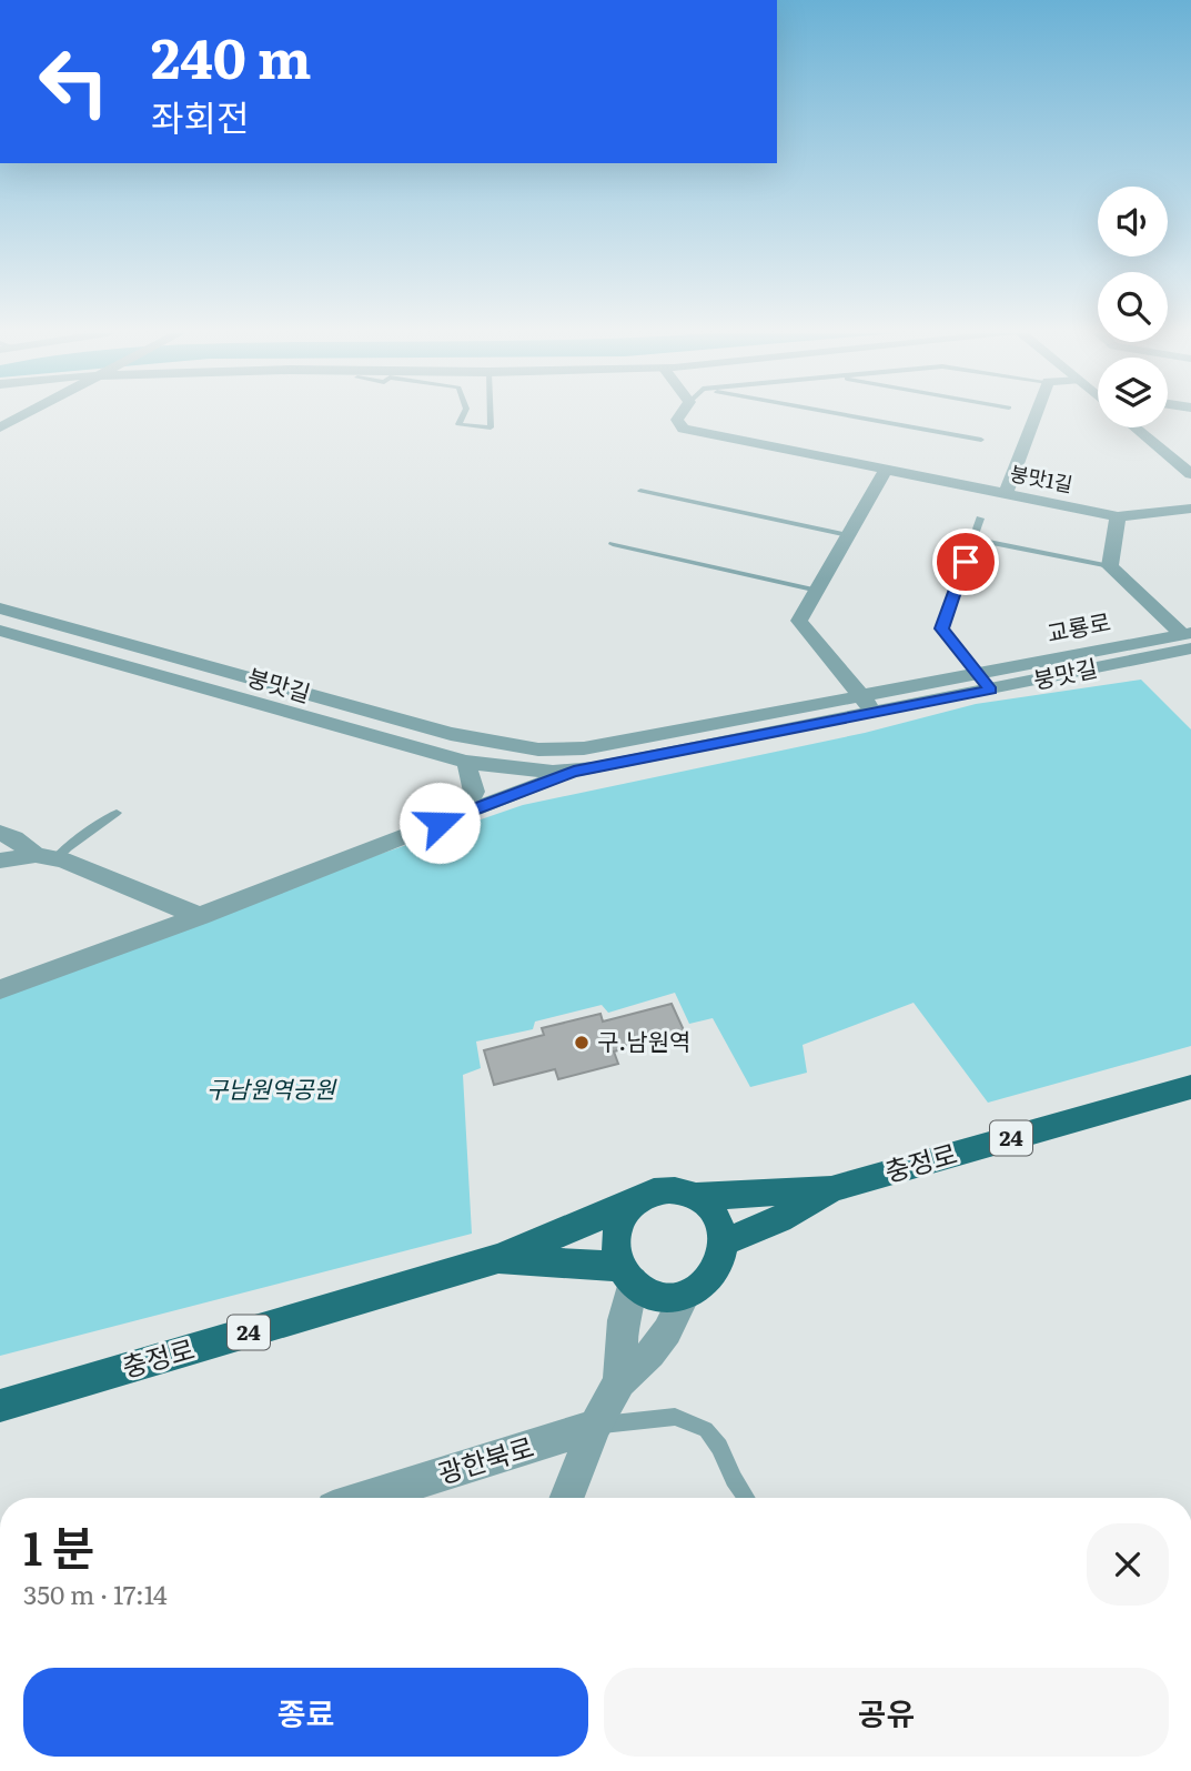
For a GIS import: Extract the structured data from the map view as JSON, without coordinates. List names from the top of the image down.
{
  "streets": {
    "main road": ["24", "충정로"],
    "street": [
      "붕맛1길",
      "교룡로",
      "붕맛길",
      "광한북로"
    ]
  },
  "crossings": [
    ["교룡로", "붕맛길"],
    ["24", "충정로"]
  ],
  "parks": ["구남원역공원"],
  "places": ["구.남원역"],
  "page": {
    "turn": ["240 m", "좌회전"],
    "heading": ["1 분", "350 m · 17:14"],
    "buttons": ["종료", "공유"]
  }
}
